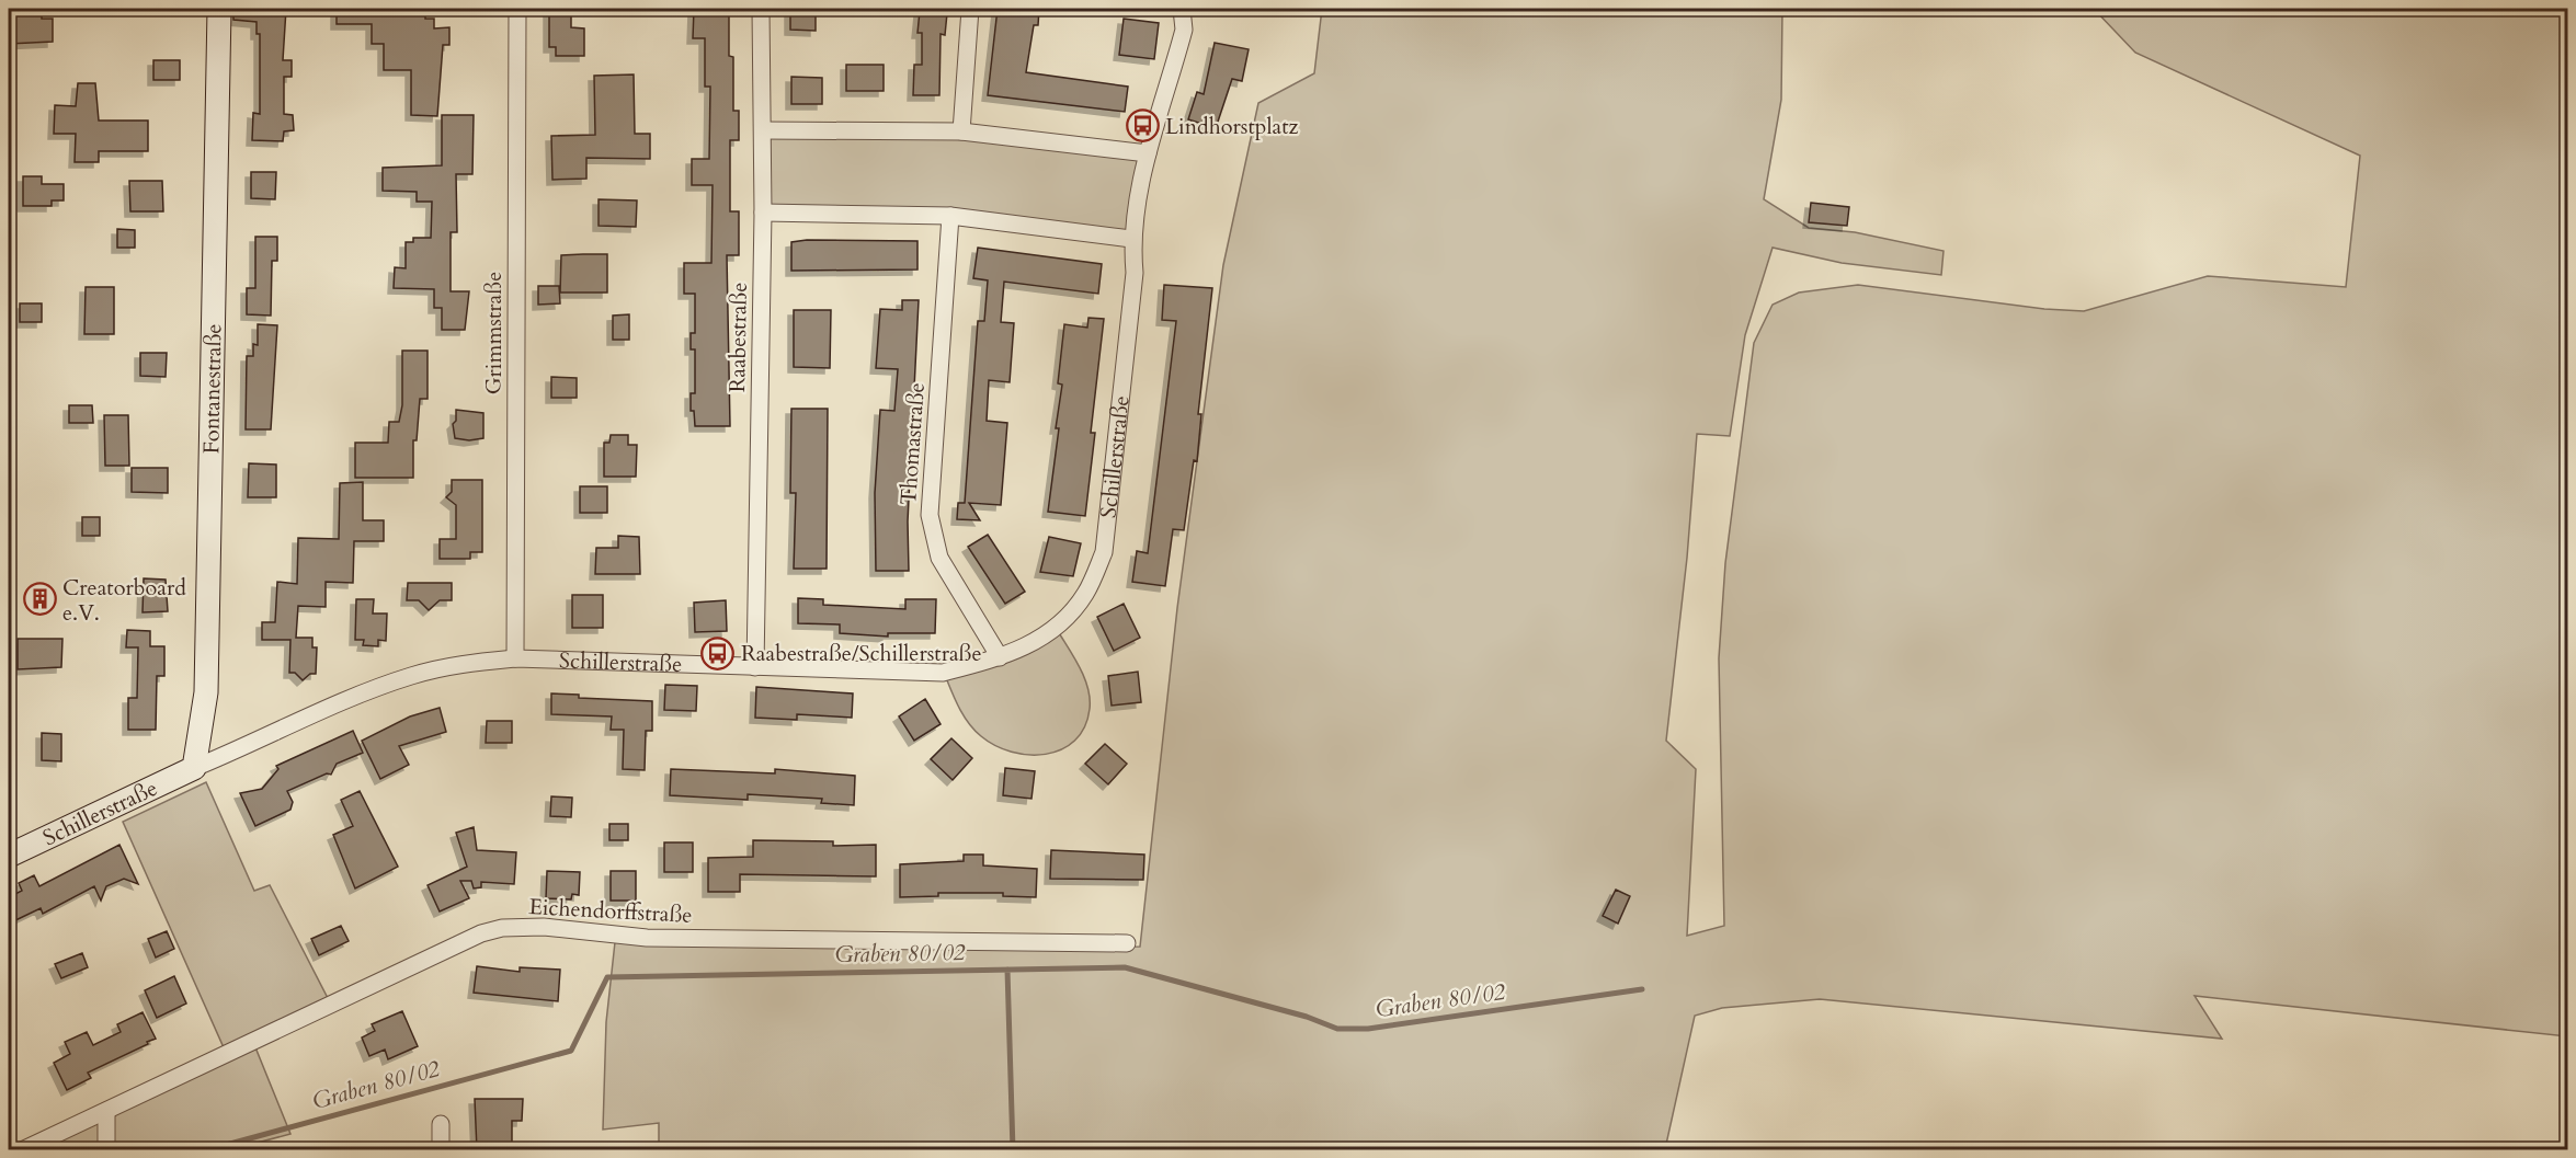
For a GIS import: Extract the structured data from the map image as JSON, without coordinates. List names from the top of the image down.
{
  "streets": {
    "street": [
      "Grimmstraße",
      "Raabestraße",
      "Fontanestraße",
      "Thomastraße",
      "Schillerstraße",
      "Eichendorffstraße"
    ]
  },
  "crossings": [
    ["Grimmstraße", "Schillerstraße"],
    ["Raabestraße", "Schillerstraße"],
    ["Fontanestraße", "Schillerstraße"],
    ["Thomastraße", "Schillerstraße"]
  ],
  "water": ["Graben 80/02"],
  "places": {
    "bus stop": ["Lindhorstplatz", "Raabestraße/Schillerstraße"],
    "building": ["Creatorboard e.V."]
  }
}
